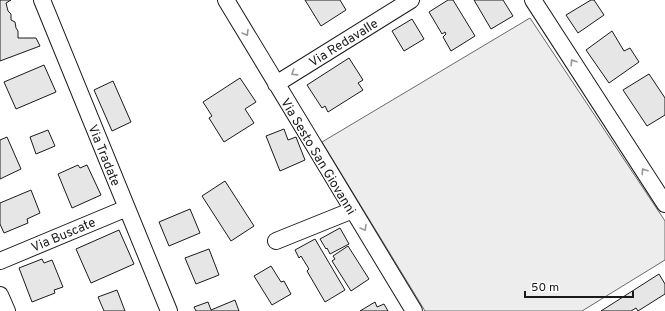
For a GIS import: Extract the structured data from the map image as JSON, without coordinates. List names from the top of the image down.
{
  "streets": {
    "street": [
      "Via Redavalle",
      "Via Tradate",
      "Via Sesto San Giovanni",
      "Via Buscate"
    ]
  },
  "crossings": [
    ["Via Redavalle", "Via Sesto San Giovanni"],
    ["Via Tradate", "Via Buscate"]
  ],
  "one_way": ["Via Redavalle", "Via Sesto San Giovanni"],
  "scale_bar": "50 m"
}
